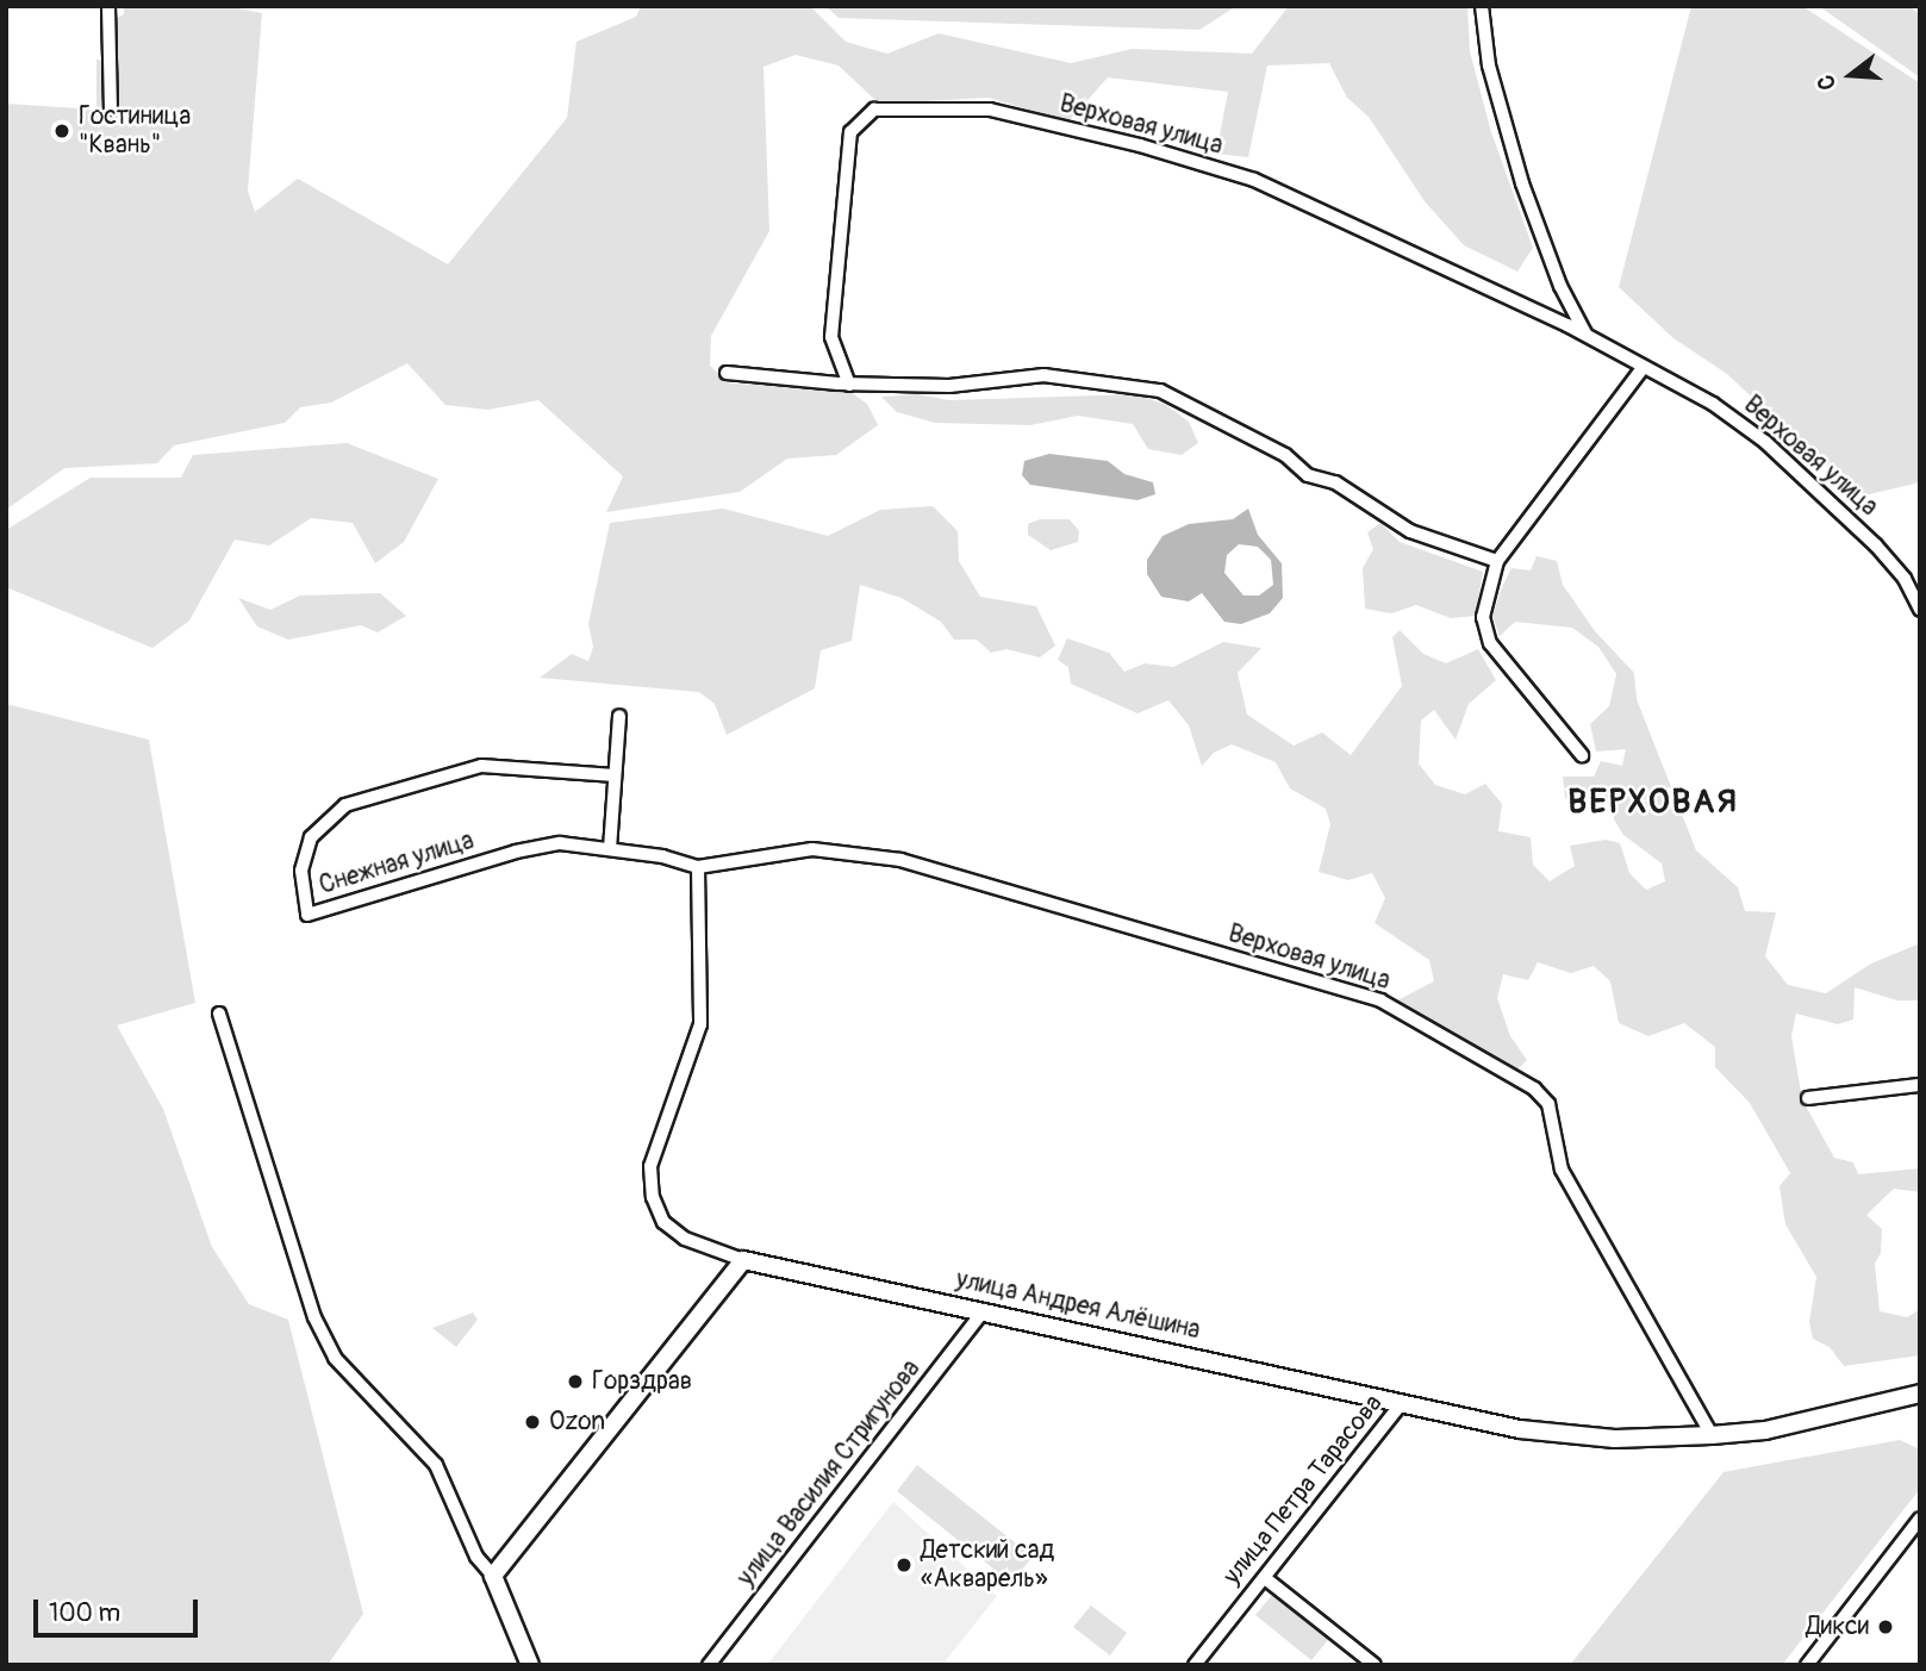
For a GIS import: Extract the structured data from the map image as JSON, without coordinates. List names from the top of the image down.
{
  "streets": {
    "street": [
      "Верховая улица",
      "Снежная улица",
      "улица Андрея Алёшина",
      "улица Василия Стригунова",
      "улица Петра Тарасова"
    ]
  },
  "crossings": [
    ["Верховая улица", "Снежная улица"],
    ["Верховая улица", "улица Петра Тарасова"],
    ["улица Андрея Алёшина", "улица Василия Стригунова"],
    ["улица Андрея Алёшина", "улица Петра Тарасова"]
  ],
  "districts": ["ВЕРХОВАЯ"],
  "places": [
    "Гостиница \"Квань\"",
    "Горздрав",
    "Ozon",
    "Детский сад «Акварель»",
    "Дикси"
  ],
  "scale_bar": "100 m",
  "north": "left"
}
